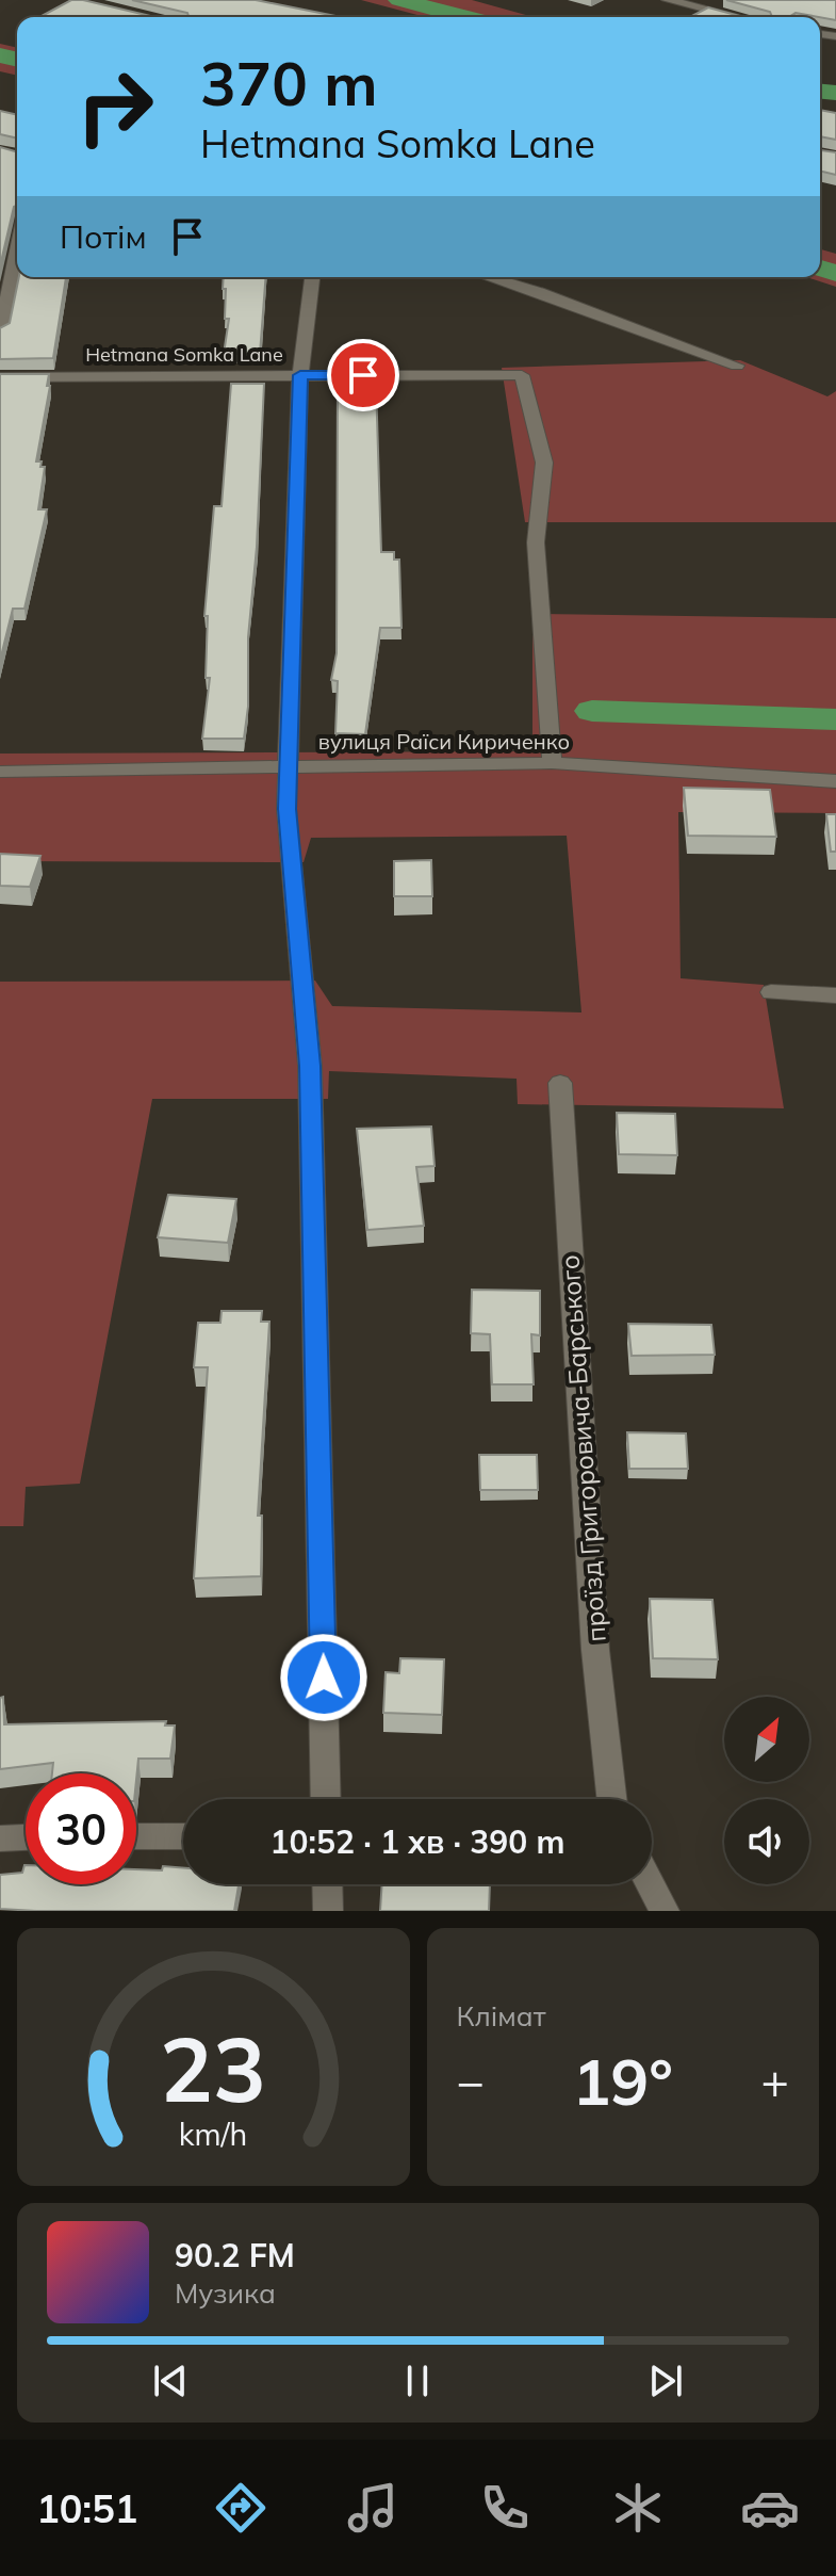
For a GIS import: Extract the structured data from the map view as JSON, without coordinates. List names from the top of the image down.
{
  "streets": {
    "street": ["Hetmana Somka Lane", "вулиця Раїси Кириченко", "проїзд Григоровича-Барського"]
  },
  "crossings": [
    ["Hetmana Somka Lane", "вулиця Раїси Кириченко"]
  ],
  "north": "top right",
  "page": {
    "turn": ["370 m", "Hetmana Somka Lane"],
    "then": "Потім",
    "limit": "30",
    "trip": "10:52 · 1 хв · 390 m",
    "tile": "Клімат",
    "heat": ["−", "19°", "+"],
    "song": ["90.2 FM", "Музика"],
    "tabs": "10:51",
    "gauge": ["23", "km/h"]
  }
}
